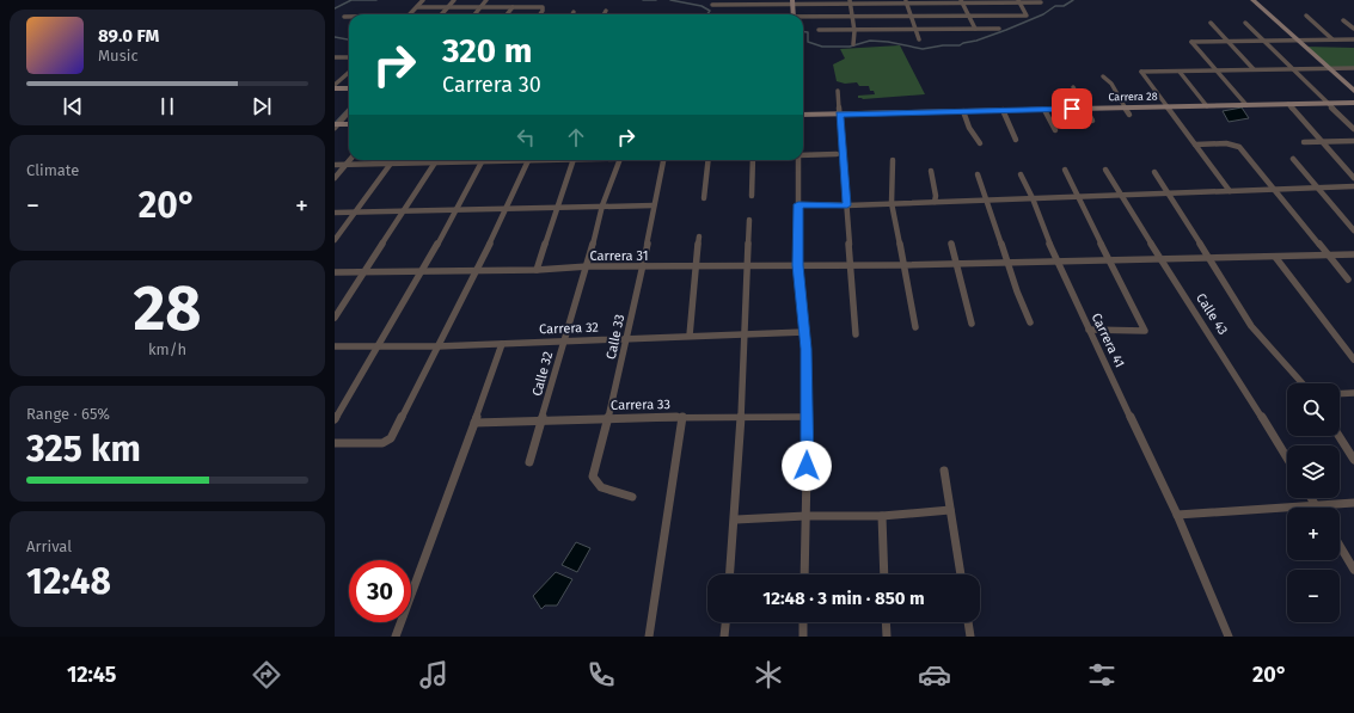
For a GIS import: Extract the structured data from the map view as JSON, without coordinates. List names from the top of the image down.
{
  "streets": {
    "street": [
      "Carrera 28",
      "Carrera 31",
      "Calle 43",
      "Carrera 32",
      "Calle 33",
      "Carrera 41",
      "Calle 32",
      "Carrera 33"
    ]
  },
  "crossings": [
    ["Carrera 31", "Calle 43"],
    ["Carrera 31", "Calle 33"],
    ["Carrera 31", "Carrera 41"],
    ["Carrera 31", "Calle 32"],
    ["Carrera 32", "Calle 33"],
    ["Carrera 32", "Calle 32"],
    ["Calle 33", "Carrera 33"],
    ["Calle 32", "Carrera 33"]
  ],
  "page": {
    "turn": ["320 m", "Carrera 30"],
    "song": ["89.0 FM", "Music"],
    "tile": [
      "Climate",
      ["28", "km/h"],
      ["Range · 65%", "325 km"],
      ["Arrival", "12:48"]
    ],
    "heat": ["−", "20°", "+"],
    "map_buttons": ["+", "−"],
    "limit": "30",
    "trip": "12:48 · 3 min · 850 m",
    "tabs": ["12:45", "20°"]
  }
}
